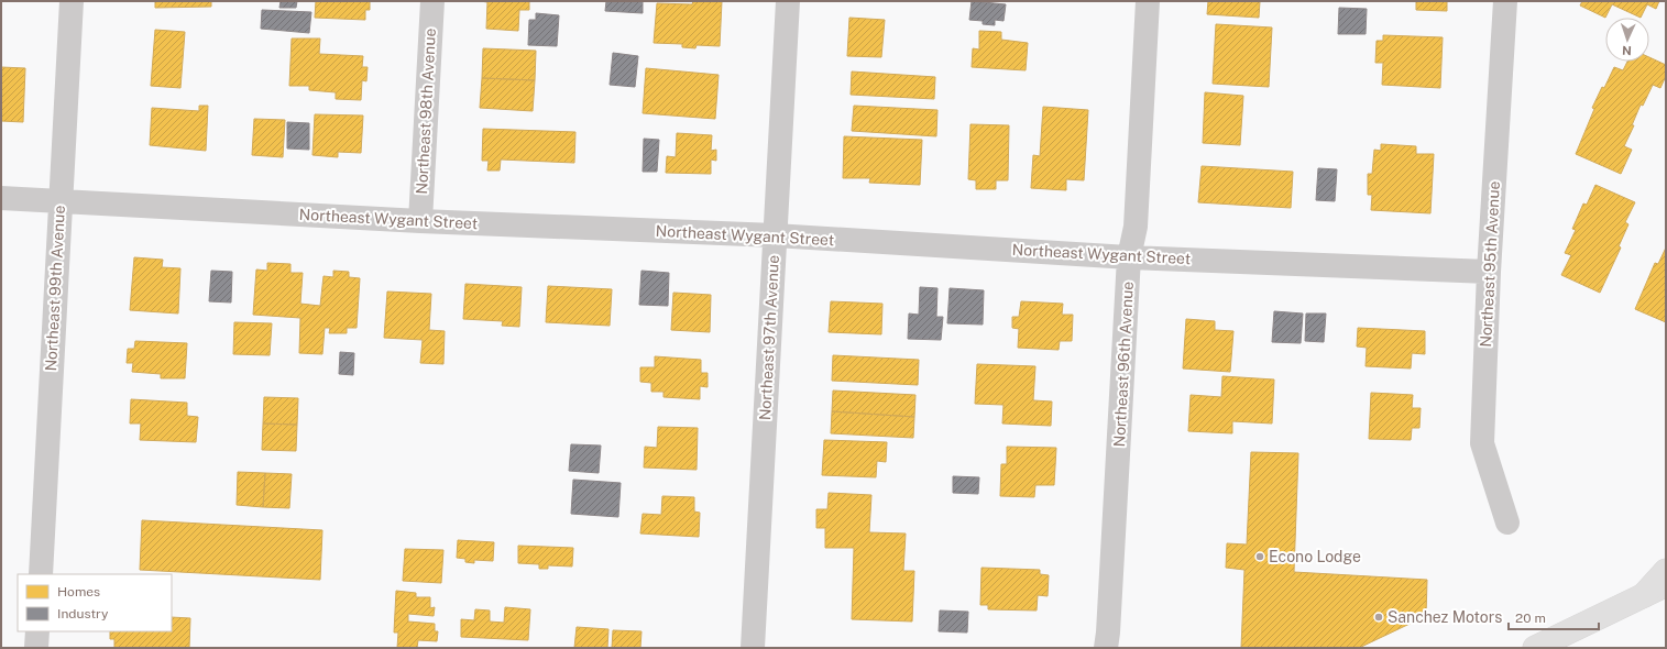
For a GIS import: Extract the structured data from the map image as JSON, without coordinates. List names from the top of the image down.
{
  "streets": {
    "street": [
      "Northeast 98th Avenue",
      "Northeast Wygant Street",
      "Northeast 95th Avenue",
      "Northeast 99th Avenue",
      "Northeast 97th Avenue",
      "Northeast 96th Avenue"
    ]
  },
  "crossings": [
    ["Northeast 98th Avenue", "Northeast Wygant Street"],
    ["Northeast Wygant Street", "Northeast 95th Avenue"],
    ["Northeast Wygant Street", "Northeast 99th Avenue"],
    ["Northeast Wygant Street", "Northeast 97th Avenue"],
    ["Northeast Wygant Street", "Northeast 96th Avenue"]
  ],
  "places": ["Econo Lodge", "Sanchez Motors"],
  "legend": ["Homes", "Industry"],
  "scale_bar": "20 m",
  "north": "bottom"
}
